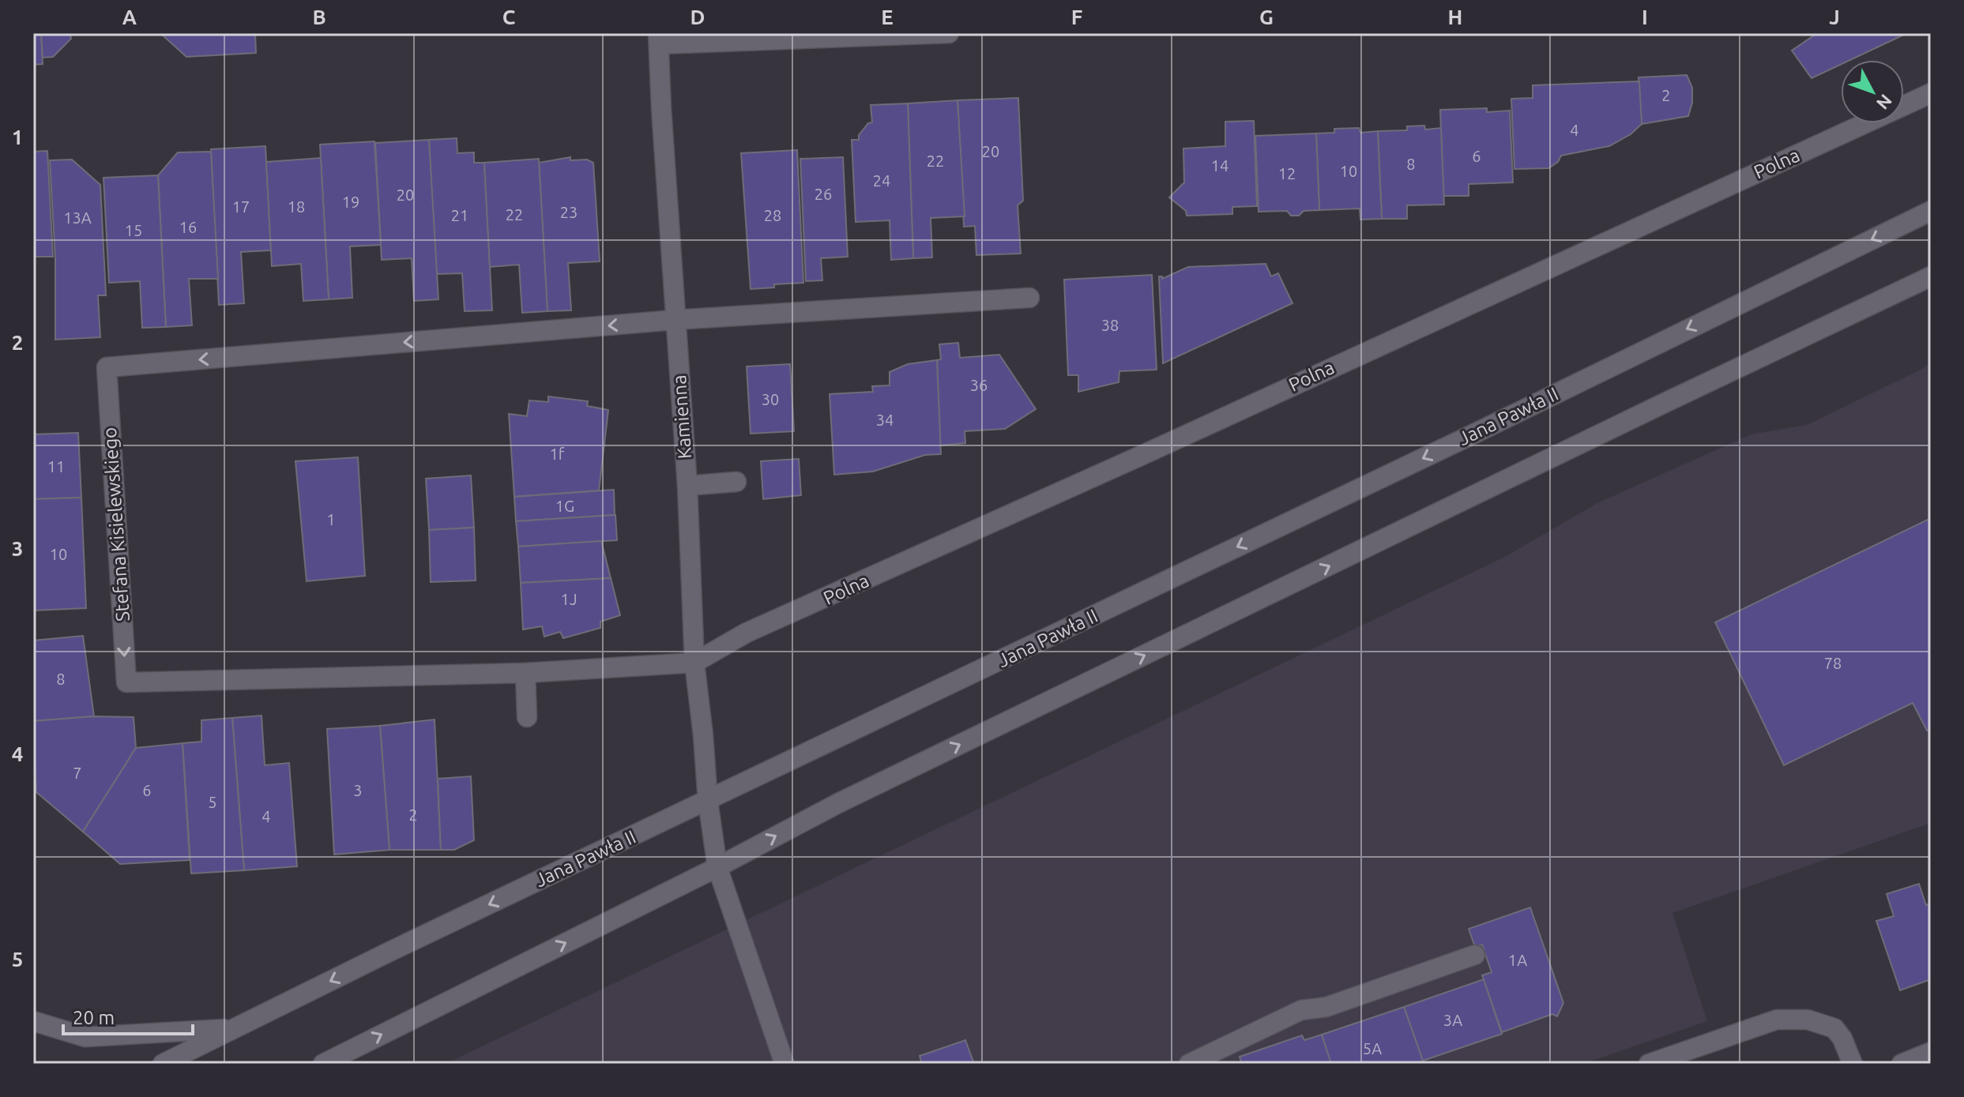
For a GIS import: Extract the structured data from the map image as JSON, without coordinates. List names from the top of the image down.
{
  "streets": {
    "street": [
      "Polna",
      "Jana Pawła II",
      "Kamienna",
      "Stefana Kisielewskiego"
    ]
  },
  "crossings": [
    ["Polna", "Kamienna"],
    ["Polna", "Stefana Kisielewskiego"],
    ["Jana Pawła II", "Kamienna"],
    ["Kamienna", "Stefana Kisielewskiego"]
  ],
  "house_numbers": [
    "2",
    "4",
    "20",
    "6",
    "22",
    "8",
    "14",
    "10",
    "12",
    "24",
    "26",
    "20",
    "19",
    "17",
    "18",
    "23",
    "22",
    "21",
    "28",
    "13A",
    "16",
    "15",
    "38",
    "36",
    "30",
    "34",
    "1f",
    "11",
    "1G",
    "1",
    "10",
    "1J",
    "78",
    "8",
    "7",
    "6",
    "3",
    "5",
    "2",
    "4",
    "1A",
    "3A",
    "5A"
  ],
  "scale_bar": "20 m",
  "north": "bottom right",
  "grid": {
    "columns": [
      "A",
      "B",
      "C",
      "D",
      "E",
      "F",
      "G",
      "H",
      "I",
      "J"
    ],
    "rows": [
      "1",
      "2",
      "3",
      "4",
      "5"
    ]
  }
}
